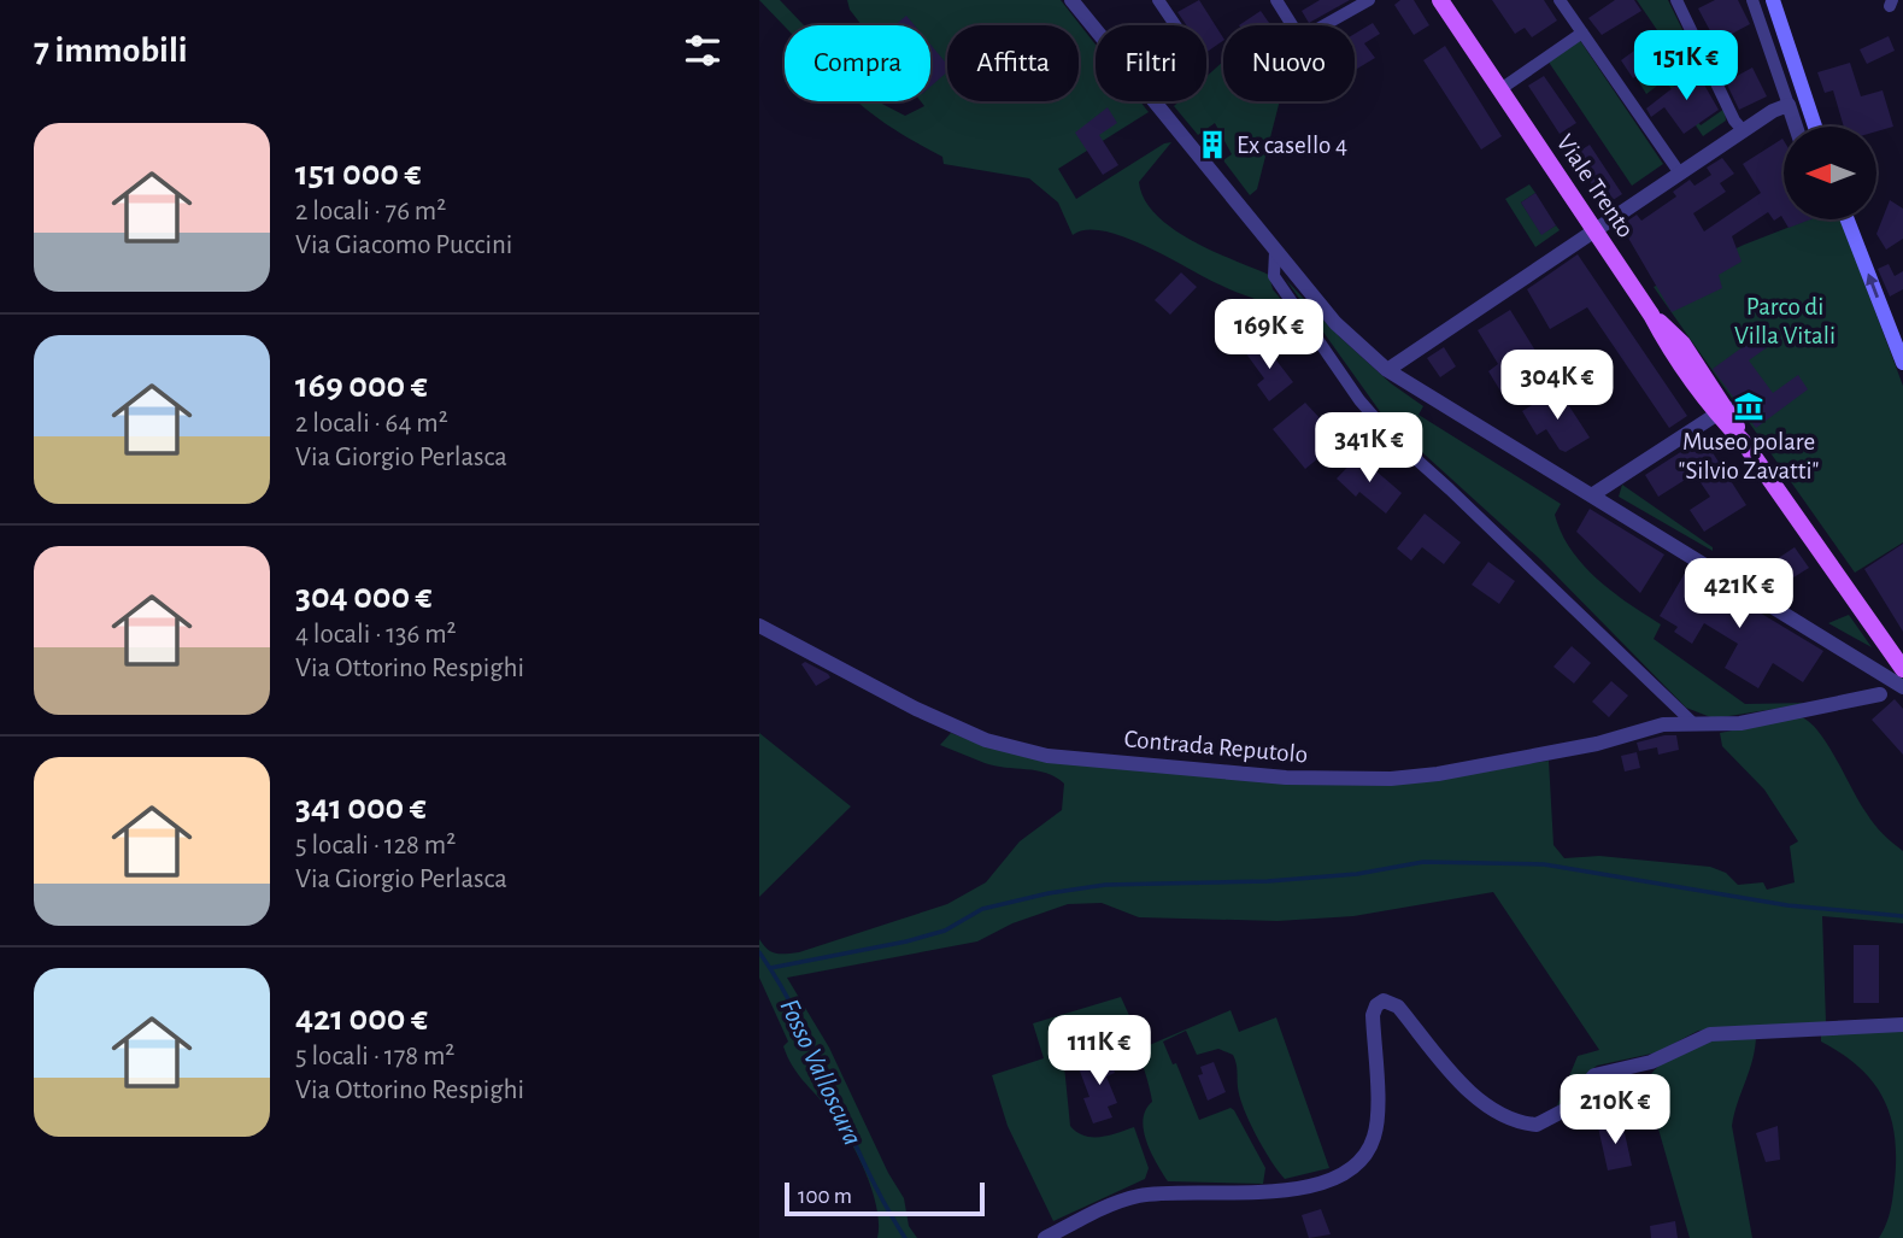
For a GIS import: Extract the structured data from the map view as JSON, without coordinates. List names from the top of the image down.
{
  "streets": {
    "main road": ["Viale Trento"],
    "street": ["Contrada Reputolo"]
  },
  "water": ["Fosso Valloscura"],
  "parks": ["Parco di Villa Vitali"],
  "places": {
    "building": ["Ex casello 4"],
    "museum": ["Museo polare \"Silvio Zavatti\""]
  },
  "scale_bar": "100 m",
  "north": "left",
  "page": {
    "heading": "7 immobili",
    "chip": [
      "Compra",
      "Affitta",
      "Filtri",
      "Nuovo"
    ],
    "price": [
      "151K €",
      "169K €",
      "304K €",
      "341K €",
      "421K €",
      "111K €",
      "210K €"
    ],
    "list": [
      {
        "name": "151 000 €",
        "note": "2 locali · 76 m² · Via Giacomo Puccini"
      },
      {
        "name": "169 000 €",
        "note": "2 locali · 64 m² · Via Giorgio Perlasca"
      },
      {
        "name": "304 000 €",
        "note": "4 locali · 136 m² · Via Ottorino Respighi"
      },
      {
        "name": "341 000 €",
        "note": "5 locali · 128 m² · Via Giorgio Perlasca"
      },
      {
        "name": "421 000 €",
        "note": "5 locali · 178 m² · Via Ottorino Respighi"
      }
    ],
    "scale": "100 m"
  }
}
